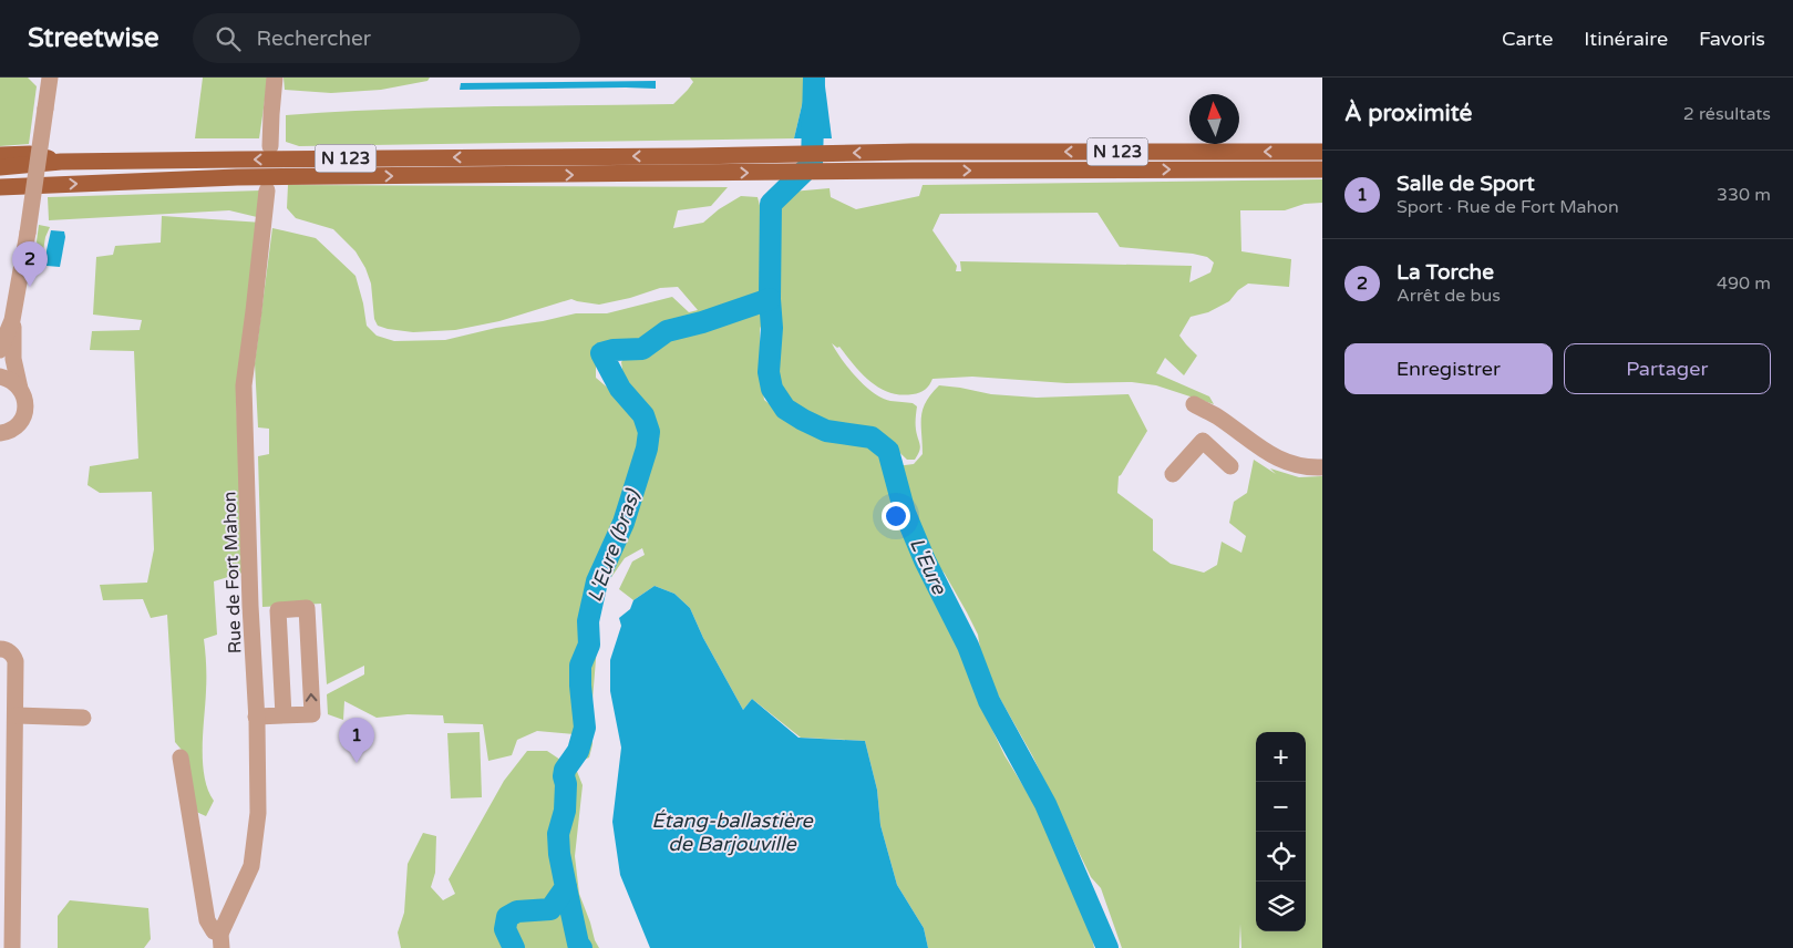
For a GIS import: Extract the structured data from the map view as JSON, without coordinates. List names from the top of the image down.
{
  "streets": {
    "main road": ["N 123"],
    "street": ["Rue de Fort Mahon"]
  },
  "water": ["L'Eure (bras)", "L'Eure", "Étang-ballastière de Barjouville"],
  "north": "top",
  "page": {
    "header": "Streetwise",
    "search": "Rechercher",
    "nav": ["Carte", "Itinéraire", "Favoris"],
    "heading": ["À proximité", "2 résultats"],
    "list": [
      {
        "mark": "1",
        "name": "Salle de Sport",
        "note": "Sport · Rue de Fort Mahon",
        "value": "330 m"
      },
      {
        "mark": "2",
        "name": "La Torche",
        "note": "Arrêt de bus",
        "value": "490 m"
      }
    ],
    "pins": ["2", "1"],
    "buttons": ["Enregistrer", "Partager"],
    "map_buttons": ["+", "−"]
  }
}
